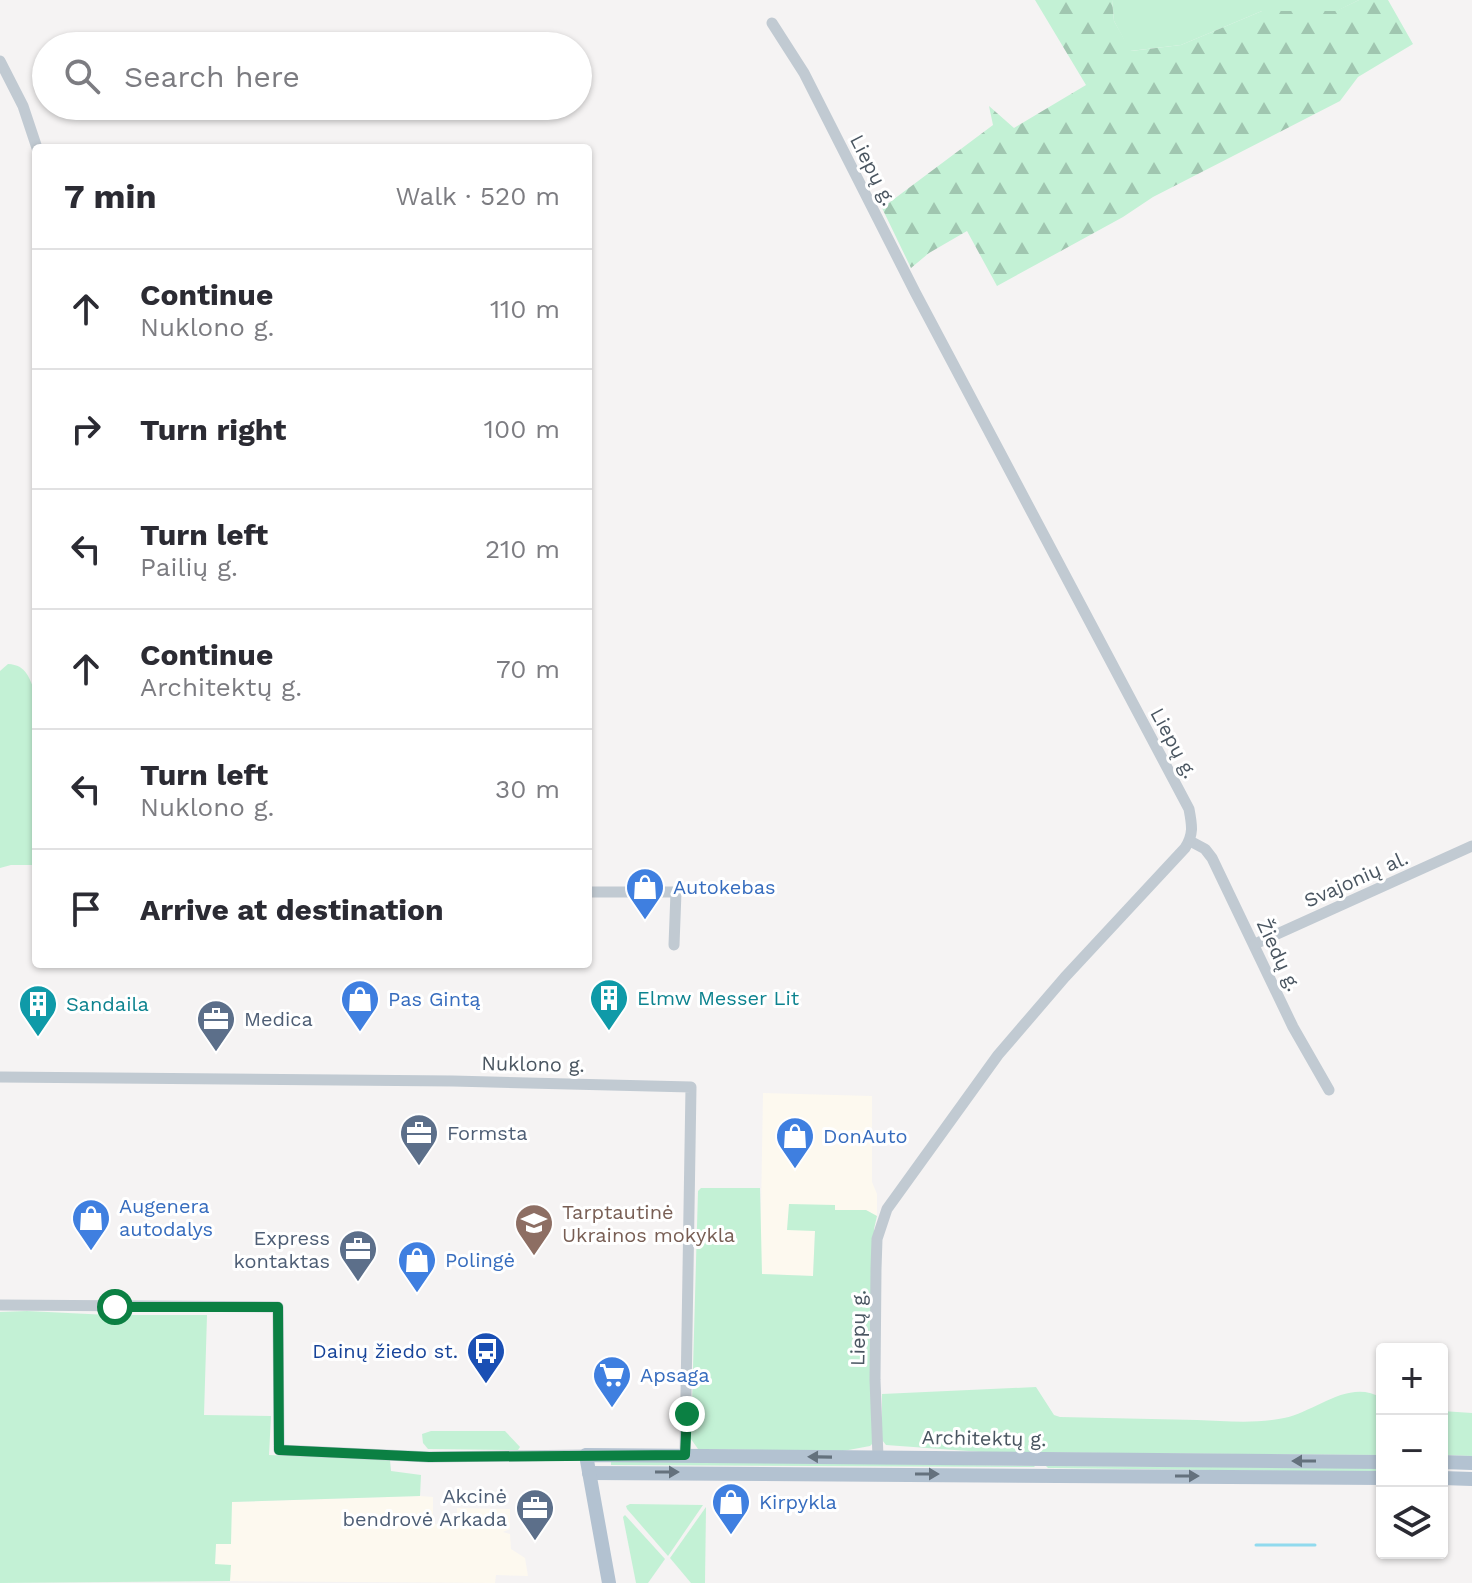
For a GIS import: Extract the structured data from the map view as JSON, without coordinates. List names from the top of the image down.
{
  "streets": {
    "main road": ["Architektų g."],
    "street": [
      "Liepų g.",
      "Svajonių al.",
      "Žiedų g.",
      "Nuklono g."
    ]
  },
  "crossings": [
    ["Liepų g.", "Žiedų g."],
    ["Liepų g.", "Architektų g."],
    ["Svajonių al.", "Žiedų g."],
    ["Nuklono g.", "Architektų g."]
  ],
  "places": {
    "shop": [
      "Autokebas",
      "Pas Gintą",
      "DonAuto",
      "Augenera autodalys",
      "Polingė",
      "Kirpykla"
    ],
    "building": ["Elmw Messer Lit", "Sandaila"],
    "office": [
      "Medica",
      "Formsta",
      "Express kontaktas",
      "Akcinė bendrovė Arkada"
    ],
    "school or university": ["Tarptautinė Ukrainos mokykla"],
    "bus stop": ["Dainų žiedo st."],
    "supermarket": ["Apsaga"]
  },
  "page": {
    "search": "Search here",
    "heading": ["7 min", "Walk · 520 m"],
    "list": [
      ["Continue", "Nuklono g.", "110 m"],
      ["Turn right", "100 m"],
      ["Turn left", "Pailių g.", "210 m"],
      ["Continue", "Architektų g.", "70 m"],
      ["Turn left", "Nuklono g.", "30 m"],
      "Arrive at destination"
    ],
    "map_buttons": ["+", "−"]
  }
}
